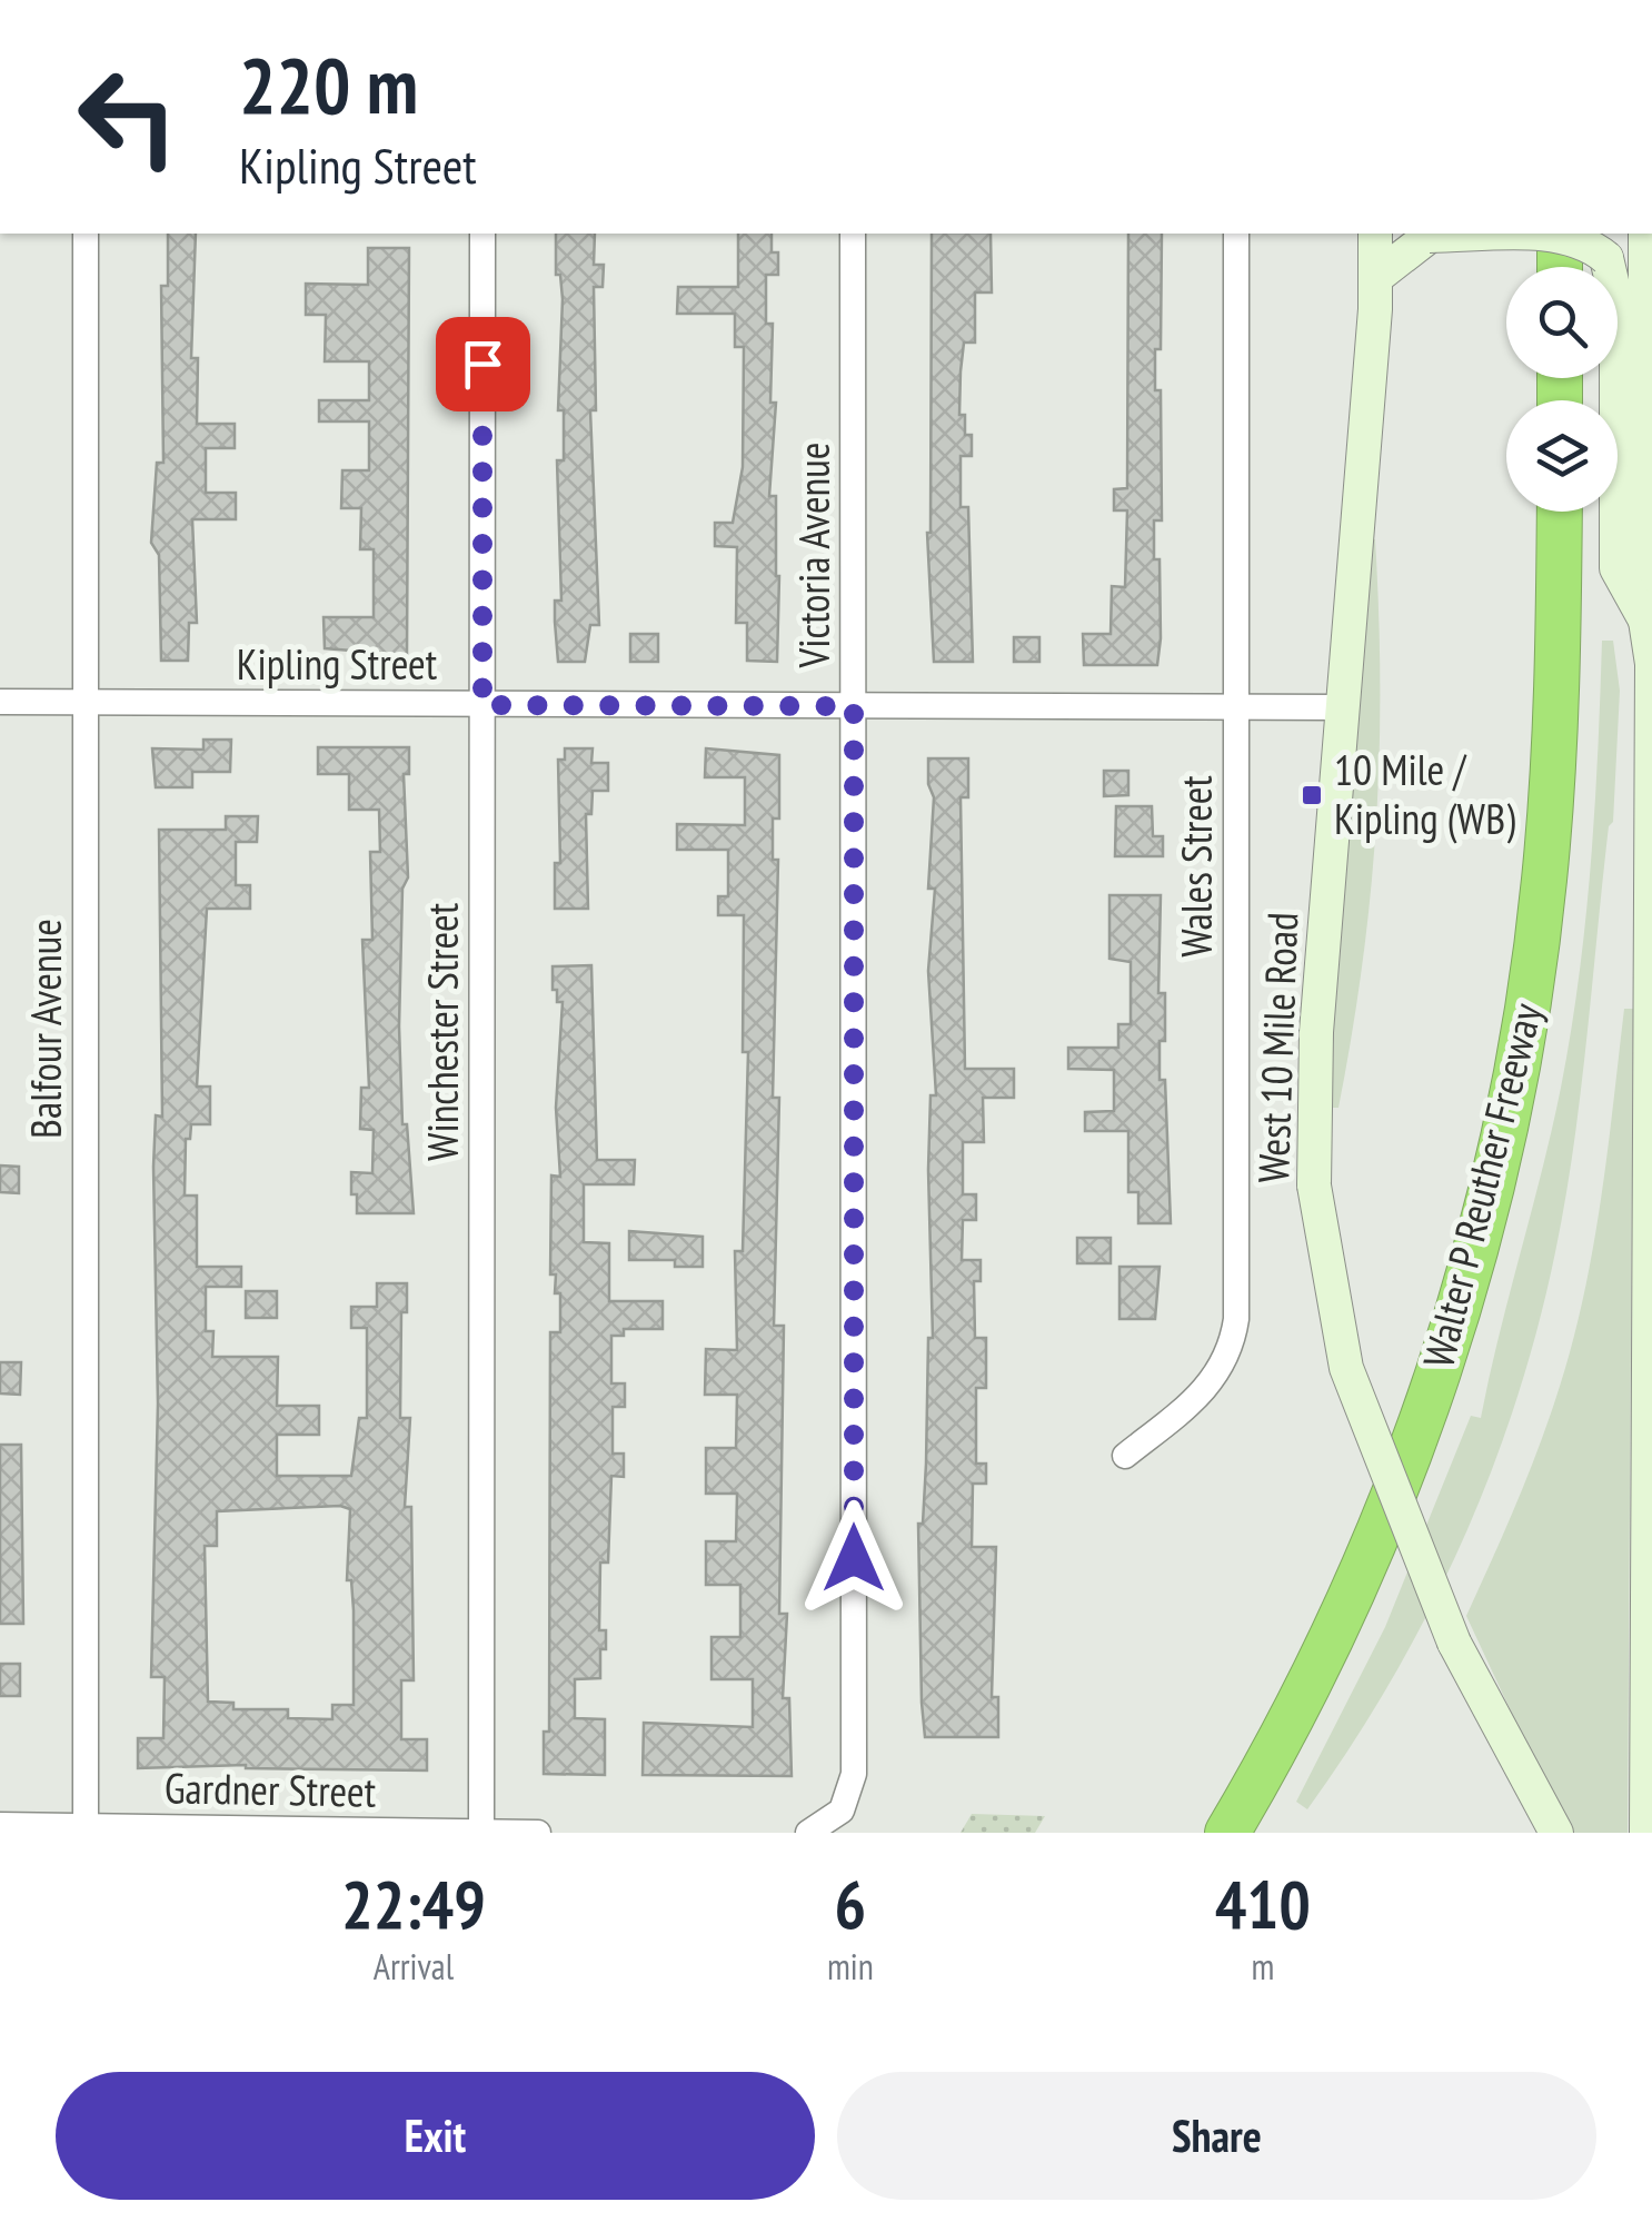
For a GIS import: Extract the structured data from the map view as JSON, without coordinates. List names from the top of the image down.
{
  "streets": {
    "highway": ["Walter P Reuther Freeway"],
    "main road": ["West 10 Mile Road"],
    "street": [
      "Victoria Avenue",
      "Kipling Street",
      "Wales Street",
      "Balfour Avenue",
      "Winchester Street",
      "Gardner Street"
    ]
  },
  "crossings": [
    ["Victoria Avenue", "Kipling Street"],
    ["Kipling Street", "Wales Street"],
    ["Kipling Street", "Balfour Avenue"],
    ["Kipling Street", "Winchester Street"],
    ["Kipling Street", "West 10 Mile Road"],
    ["Balfour Avenue", "Gardner Street"],
    ["Winchester Street", "Gardner Street"]
  ],
  "places": {
    "transit": ["10 Mile / Kipling (WB)"]
  },
  "page": {
    "turn": ["220 m", "Kipling Street"],
    "eta": [
      "22:49",
      "Arrival",
      "6",
      "min",
      "410",
      "m"
    ],
    "buttons": ["Exit", "Share"]
  }
}
